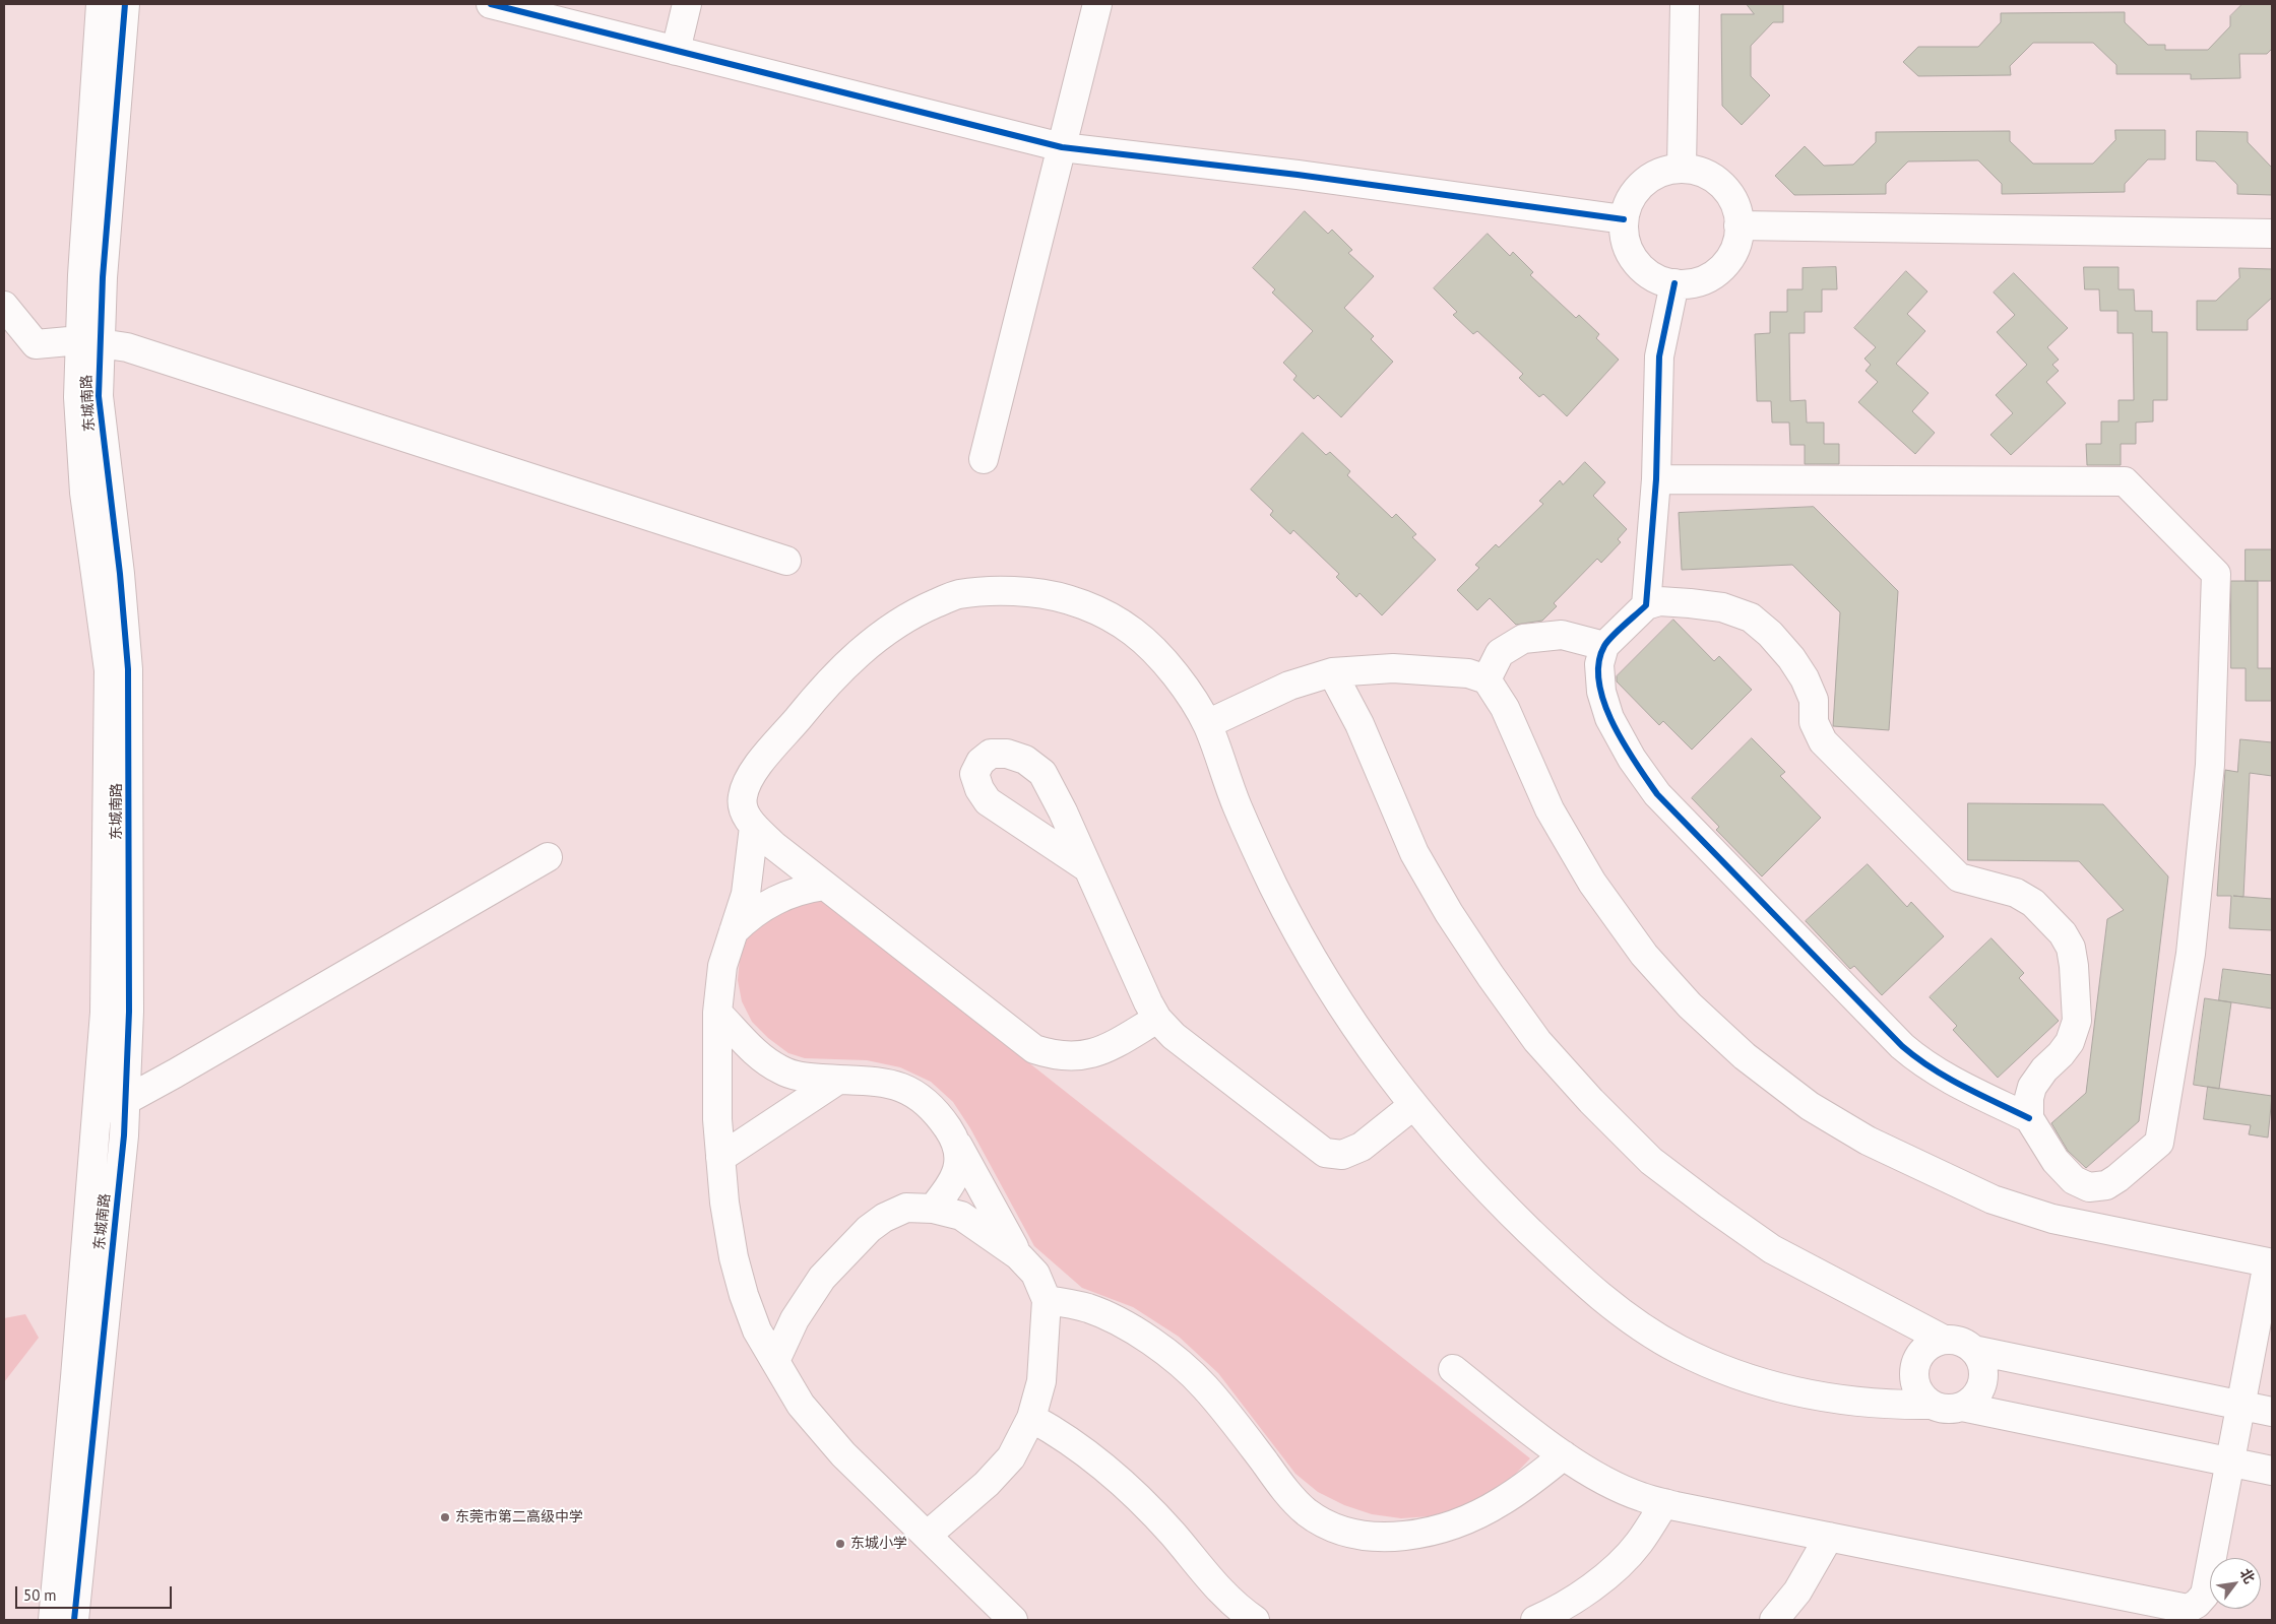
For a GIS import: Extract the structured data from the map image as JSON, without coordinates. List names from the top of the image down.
{
  "streets": {
    "street": ["东城南路"]
  },
  "places": ["东莞市第二高级中学", "东城小学"],
  "scale_bar": "50 m",
  "north": "top right"
}
